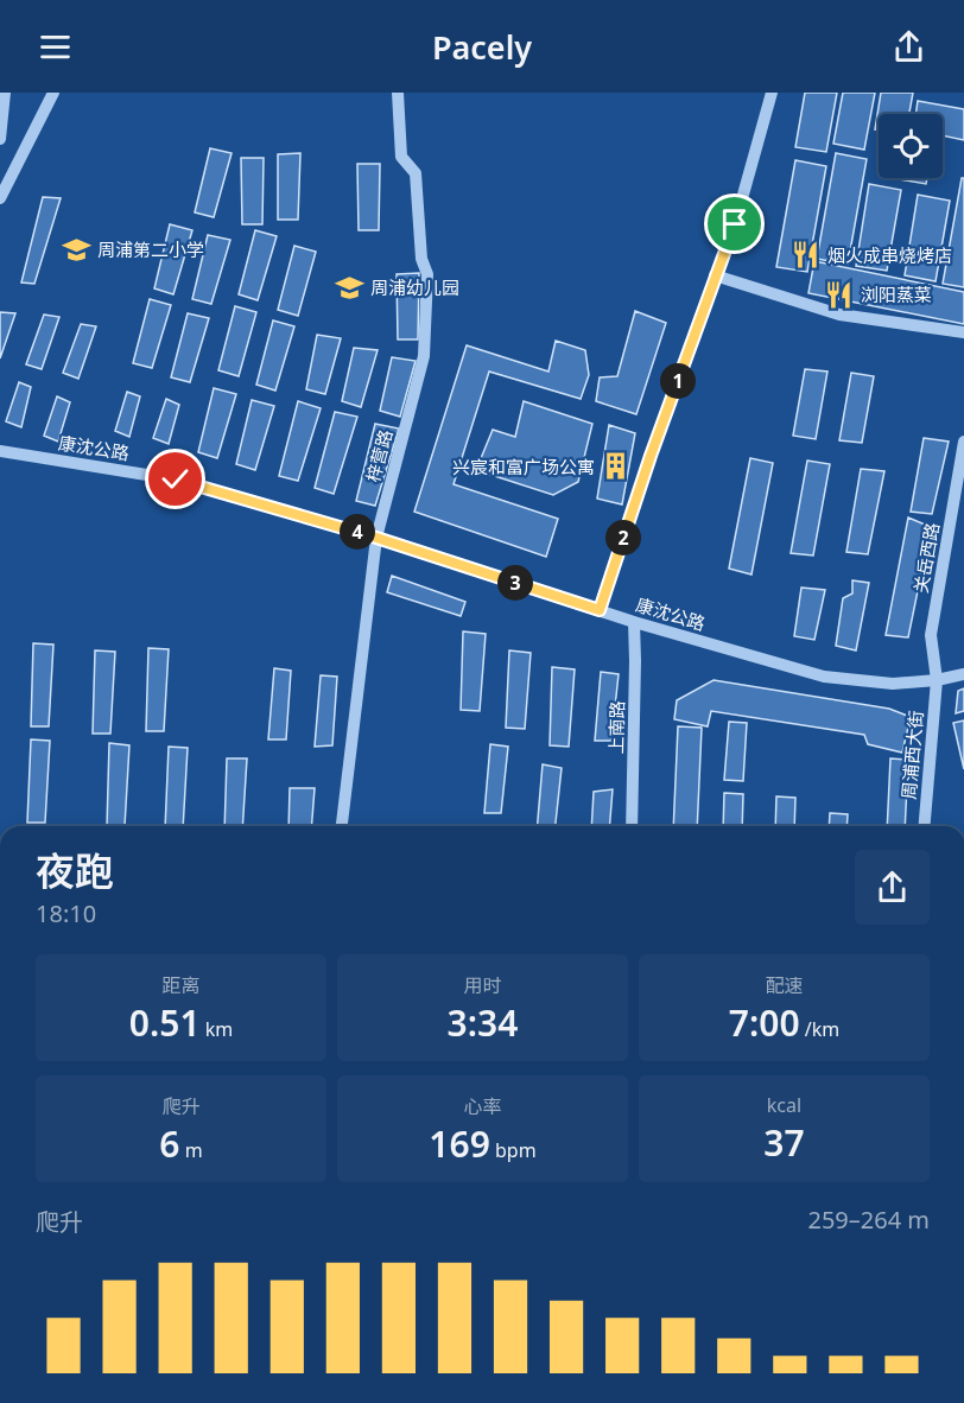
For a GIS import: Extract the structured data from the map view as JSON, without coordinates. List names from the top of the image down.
{
  "streets": {
    "street": [
      "康沈公路",
      "梓营路",
      "关岳西路",
      "上南路",
      "周浦西大街"
    ]
  },
  "crossings": [
    ["康沈公路", "梓营路"],
    ["康沈公路", "关岳西路"],
    ["康沈公路", "上南路"],
    ["康沈公路", "周浦西大街"],
    ["关岳西路", "周浦西大街"]
  ],
  "places": {
    "school or university": ["周浦第二小学", "周浦幼儿园"],
    "restaurant": ["烟火成串烧烤店", "浏阳蒸菜"],
    "building": ["兴宸和富广场公寓"]
  },
  "page": {
    "header": "Pacely",
    "pins": [
      "1",
      "4",
      "2",
      "3"
    ],
    "heading": ["夜跑", "18:10"],
    "stats": [
      ["距离", "0.51 km"],
      ["用时", "3:34"],
      ["配速", "7:00 /km"],
      ["爬升", "6 m"],
      ["心率", "169 bpm"],
      ["kcal", "37"]
    ],
    "chart": ["爬升", "259–264 m"]
  }
}
